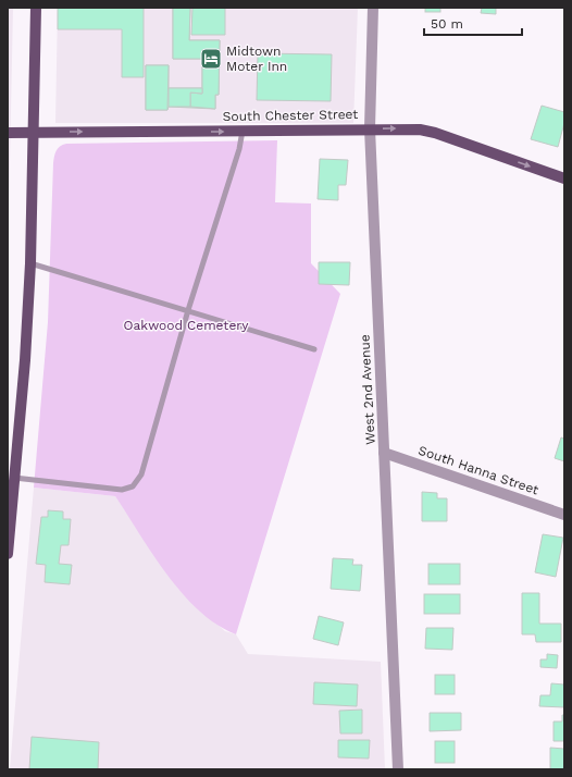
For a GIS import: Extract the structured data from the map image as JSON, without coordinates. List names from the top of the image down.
{
  "streets": {
    "main road": ["South Chester Street"],
    "street": ["West 2nd Avenue", "South Hanna Street"]
  },
  "crossings": [
    ["South Chester Street", "West 2nd Avenue"],
    ["West 2nd Avenue", "South Hanna Street"]
  ],
  "one_way": ["South Chester Street"],
  "parks": ["Oakwood Cemetery"],
  "places": {
    "hotel": ["Midtown Moter Inn"]
  },
  "scale_bar": "50 m"
}
